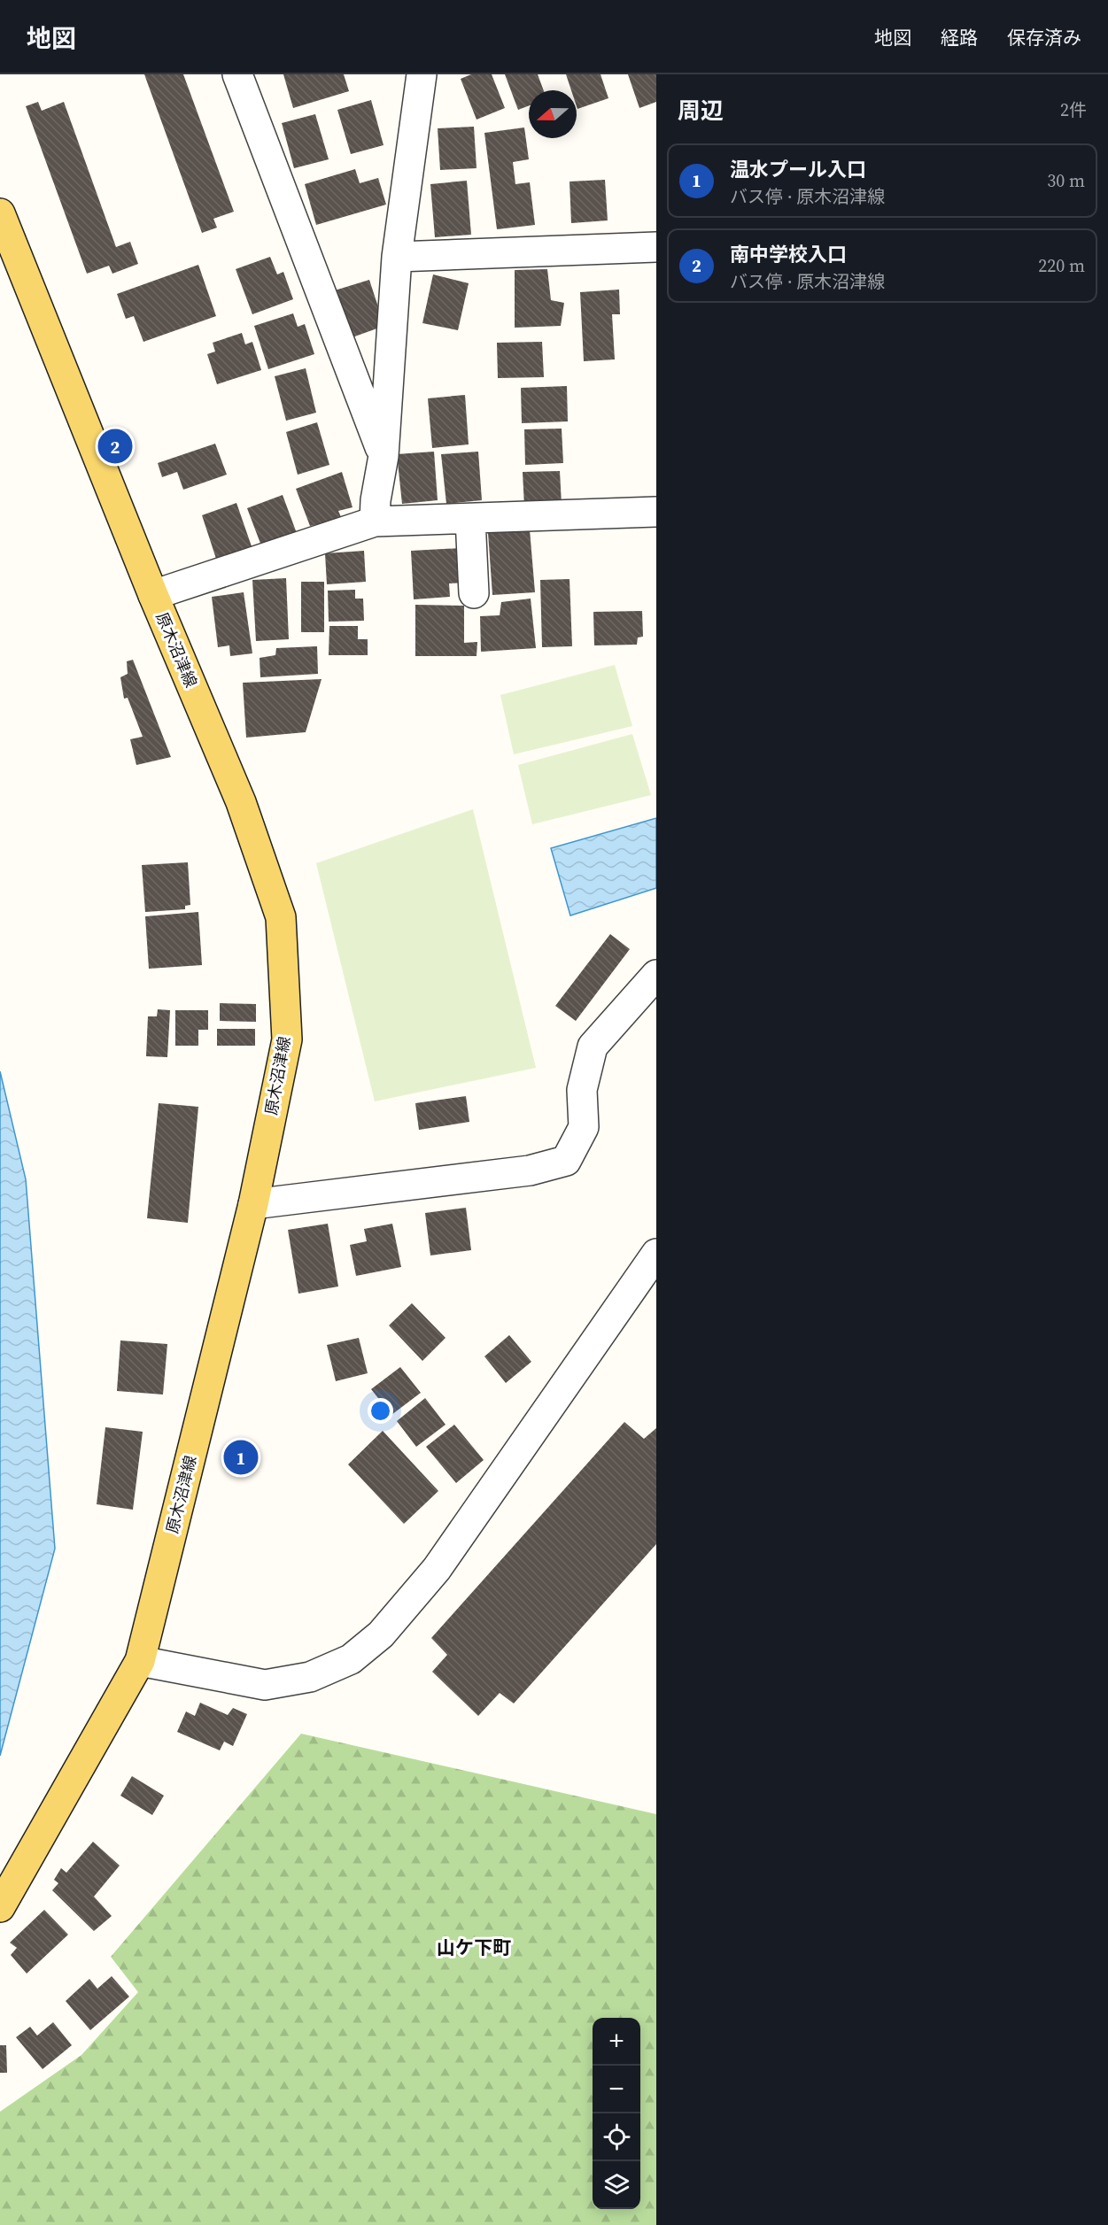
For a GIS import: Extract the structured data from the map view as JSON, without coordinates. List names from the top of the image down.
{
  "streets": {
    "main road": ["原木沼津線"]
  },
  "districts": ["山ケ下町"],
  "north": "left",
  "page": {
    "header": "地図",
    "nav": ["地図", "経路", "保存済み"],
    "heading": ["周辺", "2件"],
    "list": [
      {
        "mark": "1",
        "name": "温水プール入口",
        "note": "バス停 · 原木沼津線",
        "value": "30 m"
      },
      {
        "mark": "2",
        "name": "南中学校入口",
        "note": "バス停 · 原木沼津線",
        "value": "220 m"
      }
    ],
    "pins": ["2", "1"],
    "map_buttons": ["+", "−"]
  }
}
